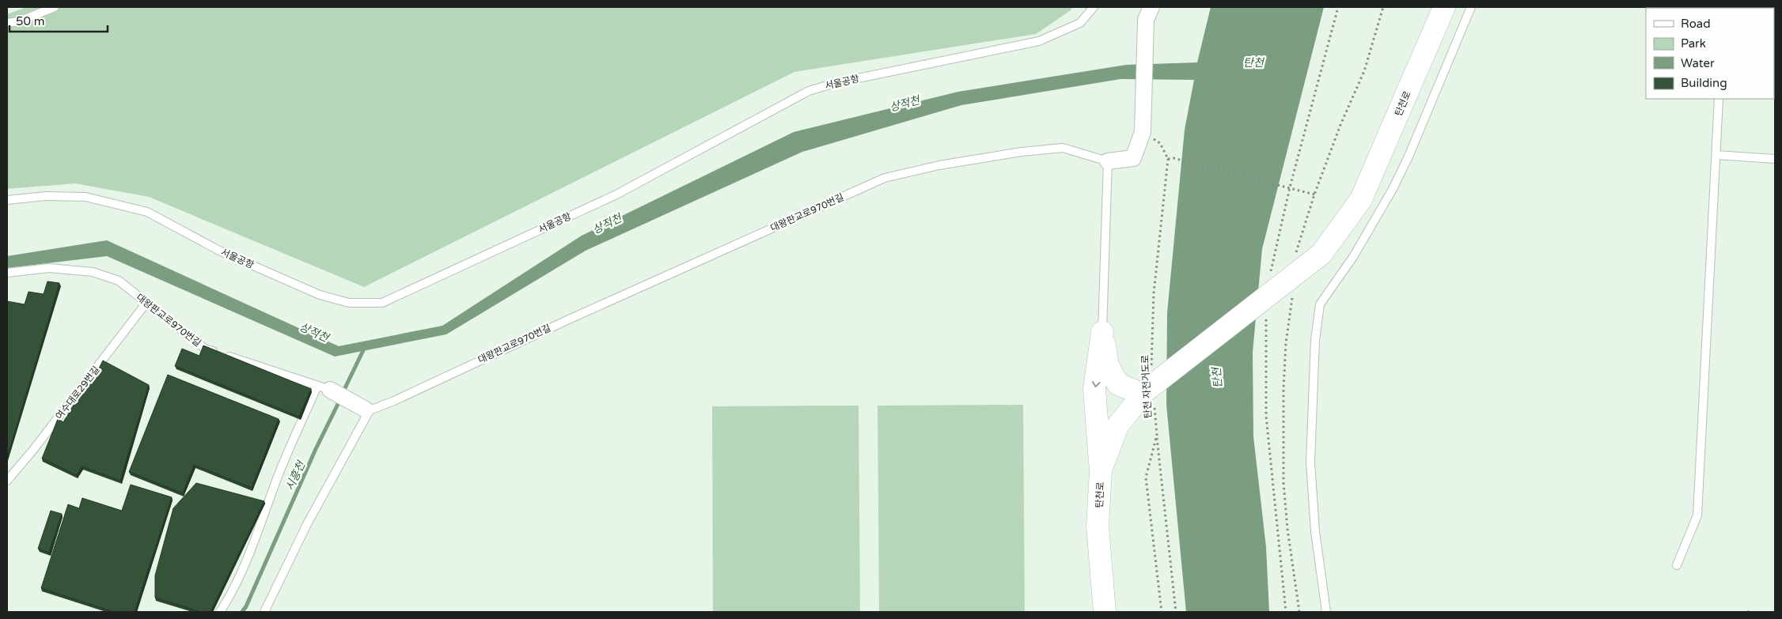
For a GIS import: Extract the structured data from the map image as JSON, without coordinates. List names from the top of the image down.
{
  "streets": {
    "main road": ["탄천로"],
    "lane": ["서울공항", "대왕판교로970번길", "여수대로29번길"],
    "path": ["탄천 자전거도로"]
  },
  "crossings": [
    ["탄천로", "탄천 자전거도로"],
    ["대왕판교로970번길", "여수대로29번길"]
  ],
  "water": ["탄천", "상적천", "시흥천"],
  "legend": [
    "Road",
    "Park",
    "Water",
    "Building"
  ],
  "scale_bar": "50 m"
}
